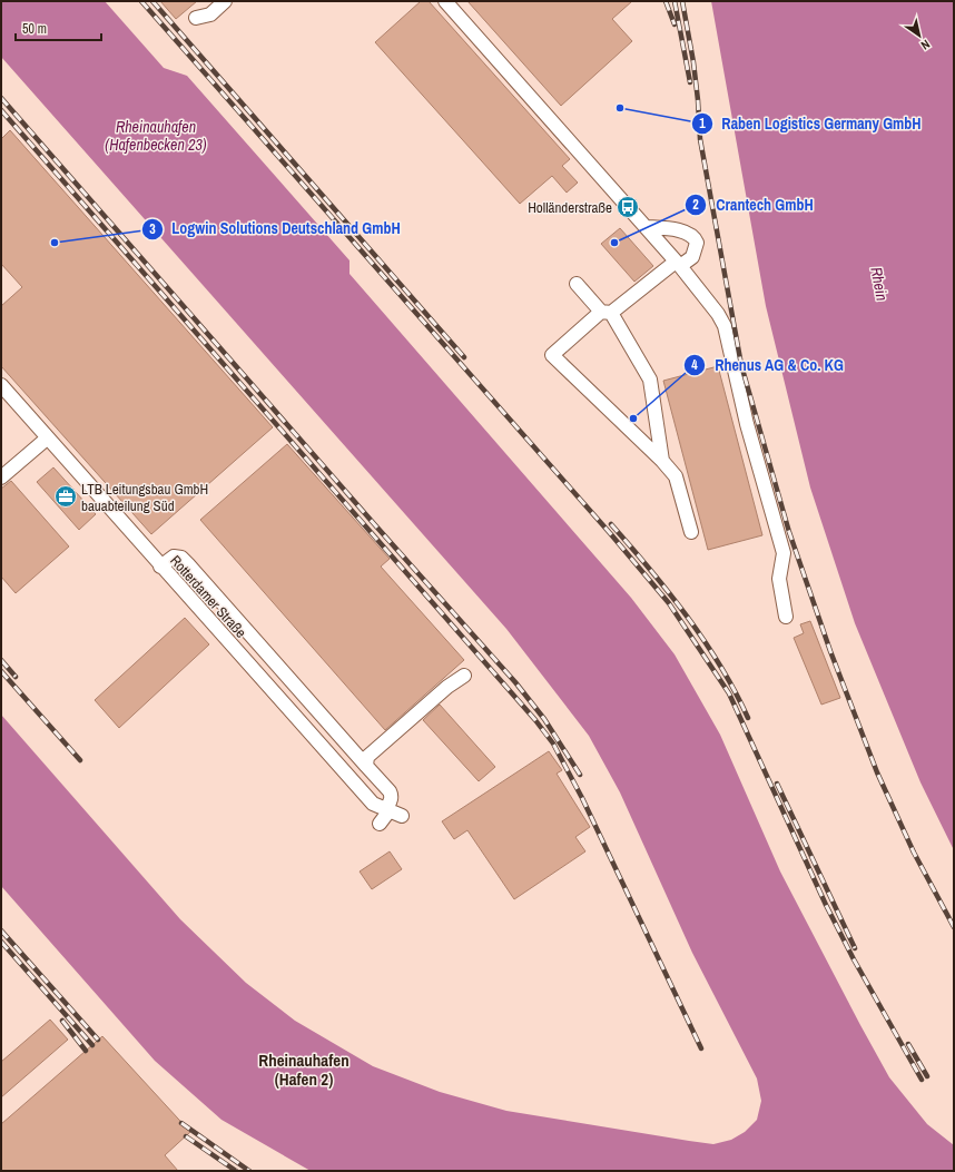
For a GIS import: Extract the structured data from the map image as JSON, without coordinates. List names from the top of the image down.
{
  "streets": {
    "street": ["Rotterdamer Straße"]
  },
  "districts": ["Rheinauhafen (Hafen 2)"],
  "water": ["Rheinauhafen (Hafenbecken 23)", "Rhein"],
  "places": {
    "other": [
      "Raben Logistics Germany GmbH",
      "Logwin Solutions Deutschland GmbH",
      "Crantech GmbH",
      "Rhenus AG & Co. KG"
    ],
    "bus stop": ["Holländerstraße"],
    "office": ["LTB Leitungsbau GmbH bauabteilung Süd"]
  },
  "scale_bar": "50 m",
  "north": "bottom right"
}
